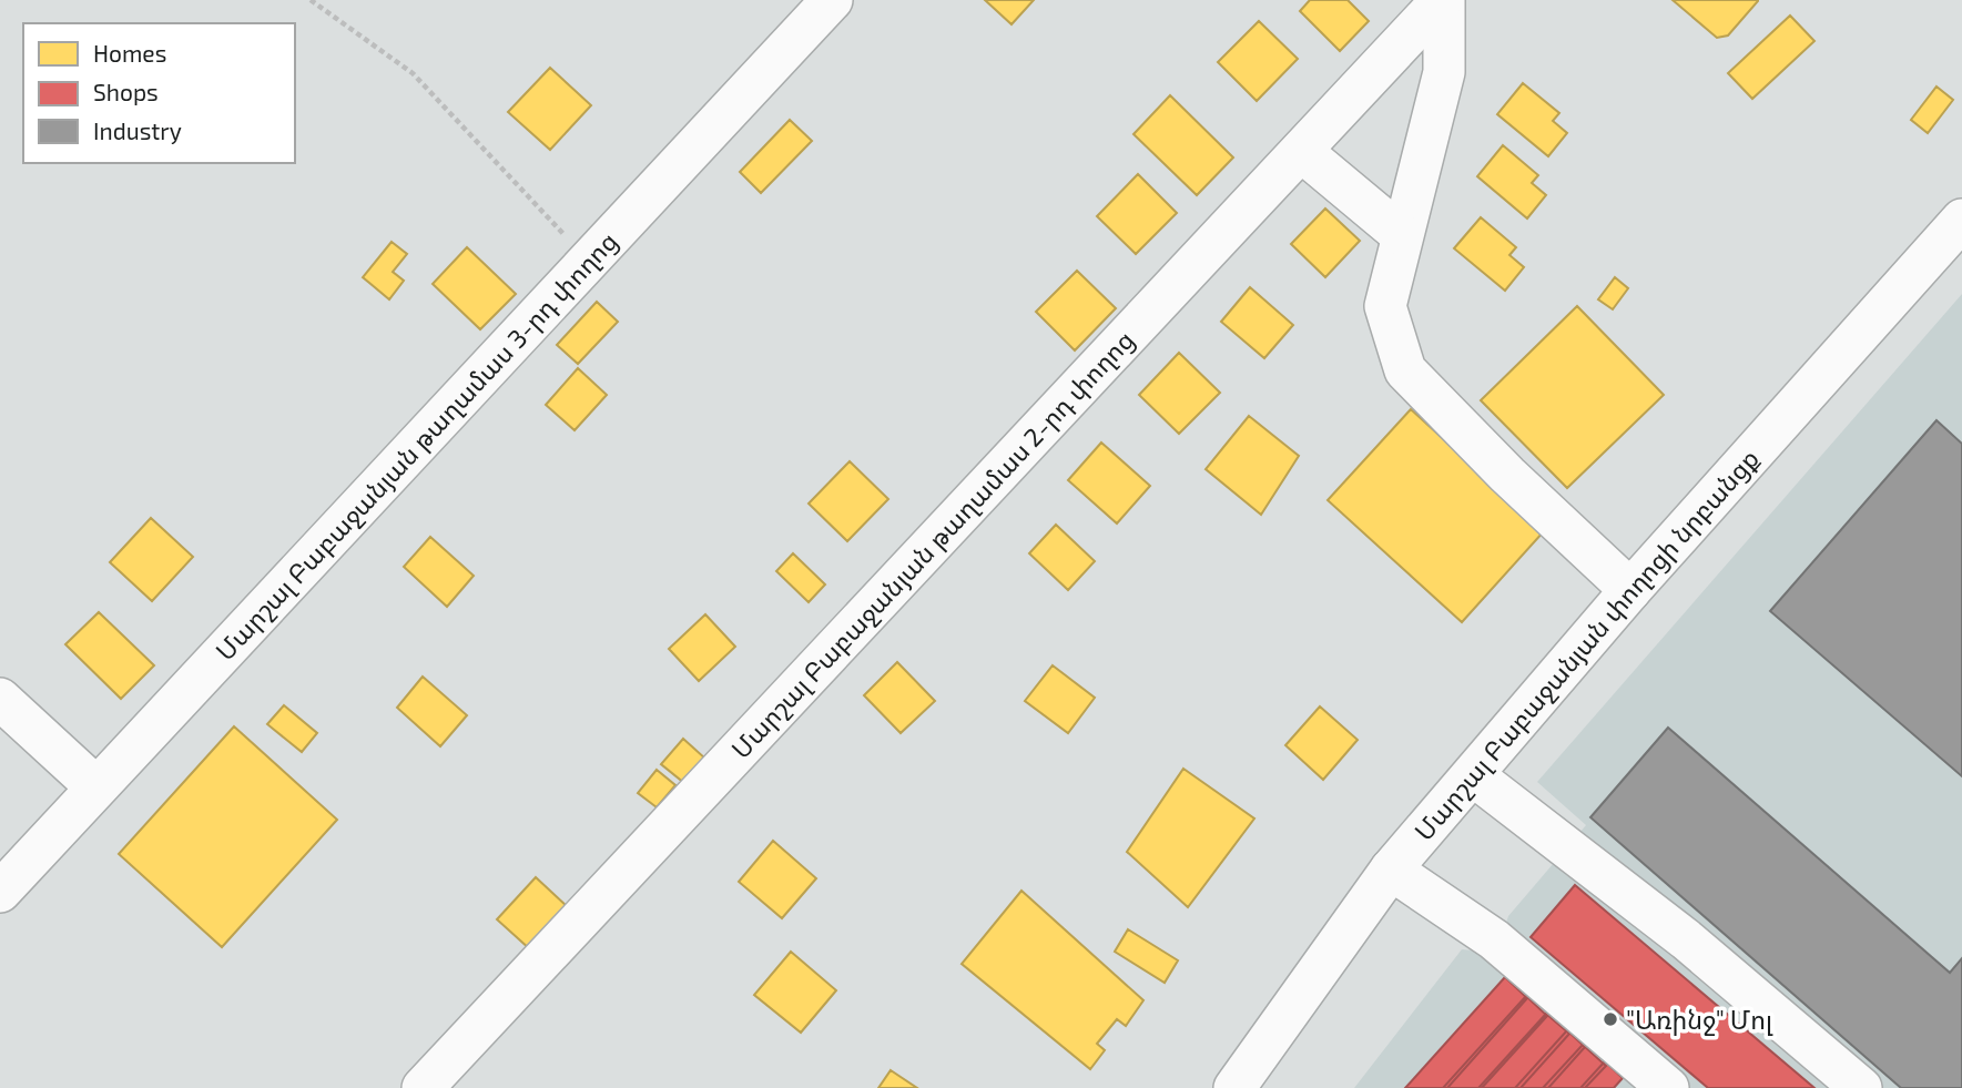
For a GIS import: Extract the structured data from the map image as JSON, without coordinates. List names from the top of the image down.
{
  "streets": {
    "street": ["Մարշալ Բաբաջանյան թաղամաս 3-րդ փողոց", "Մարշալ Բաբաջանյան թաղամաս 2-րդ փողոց", "Մարշալ Բաբաջանյան փողոցի նրբանցք"]
  },
  "places": ["\"Առինջ\" Մոլ"],
  "legend": ["Homes", "Shops", "Industry"]
}
